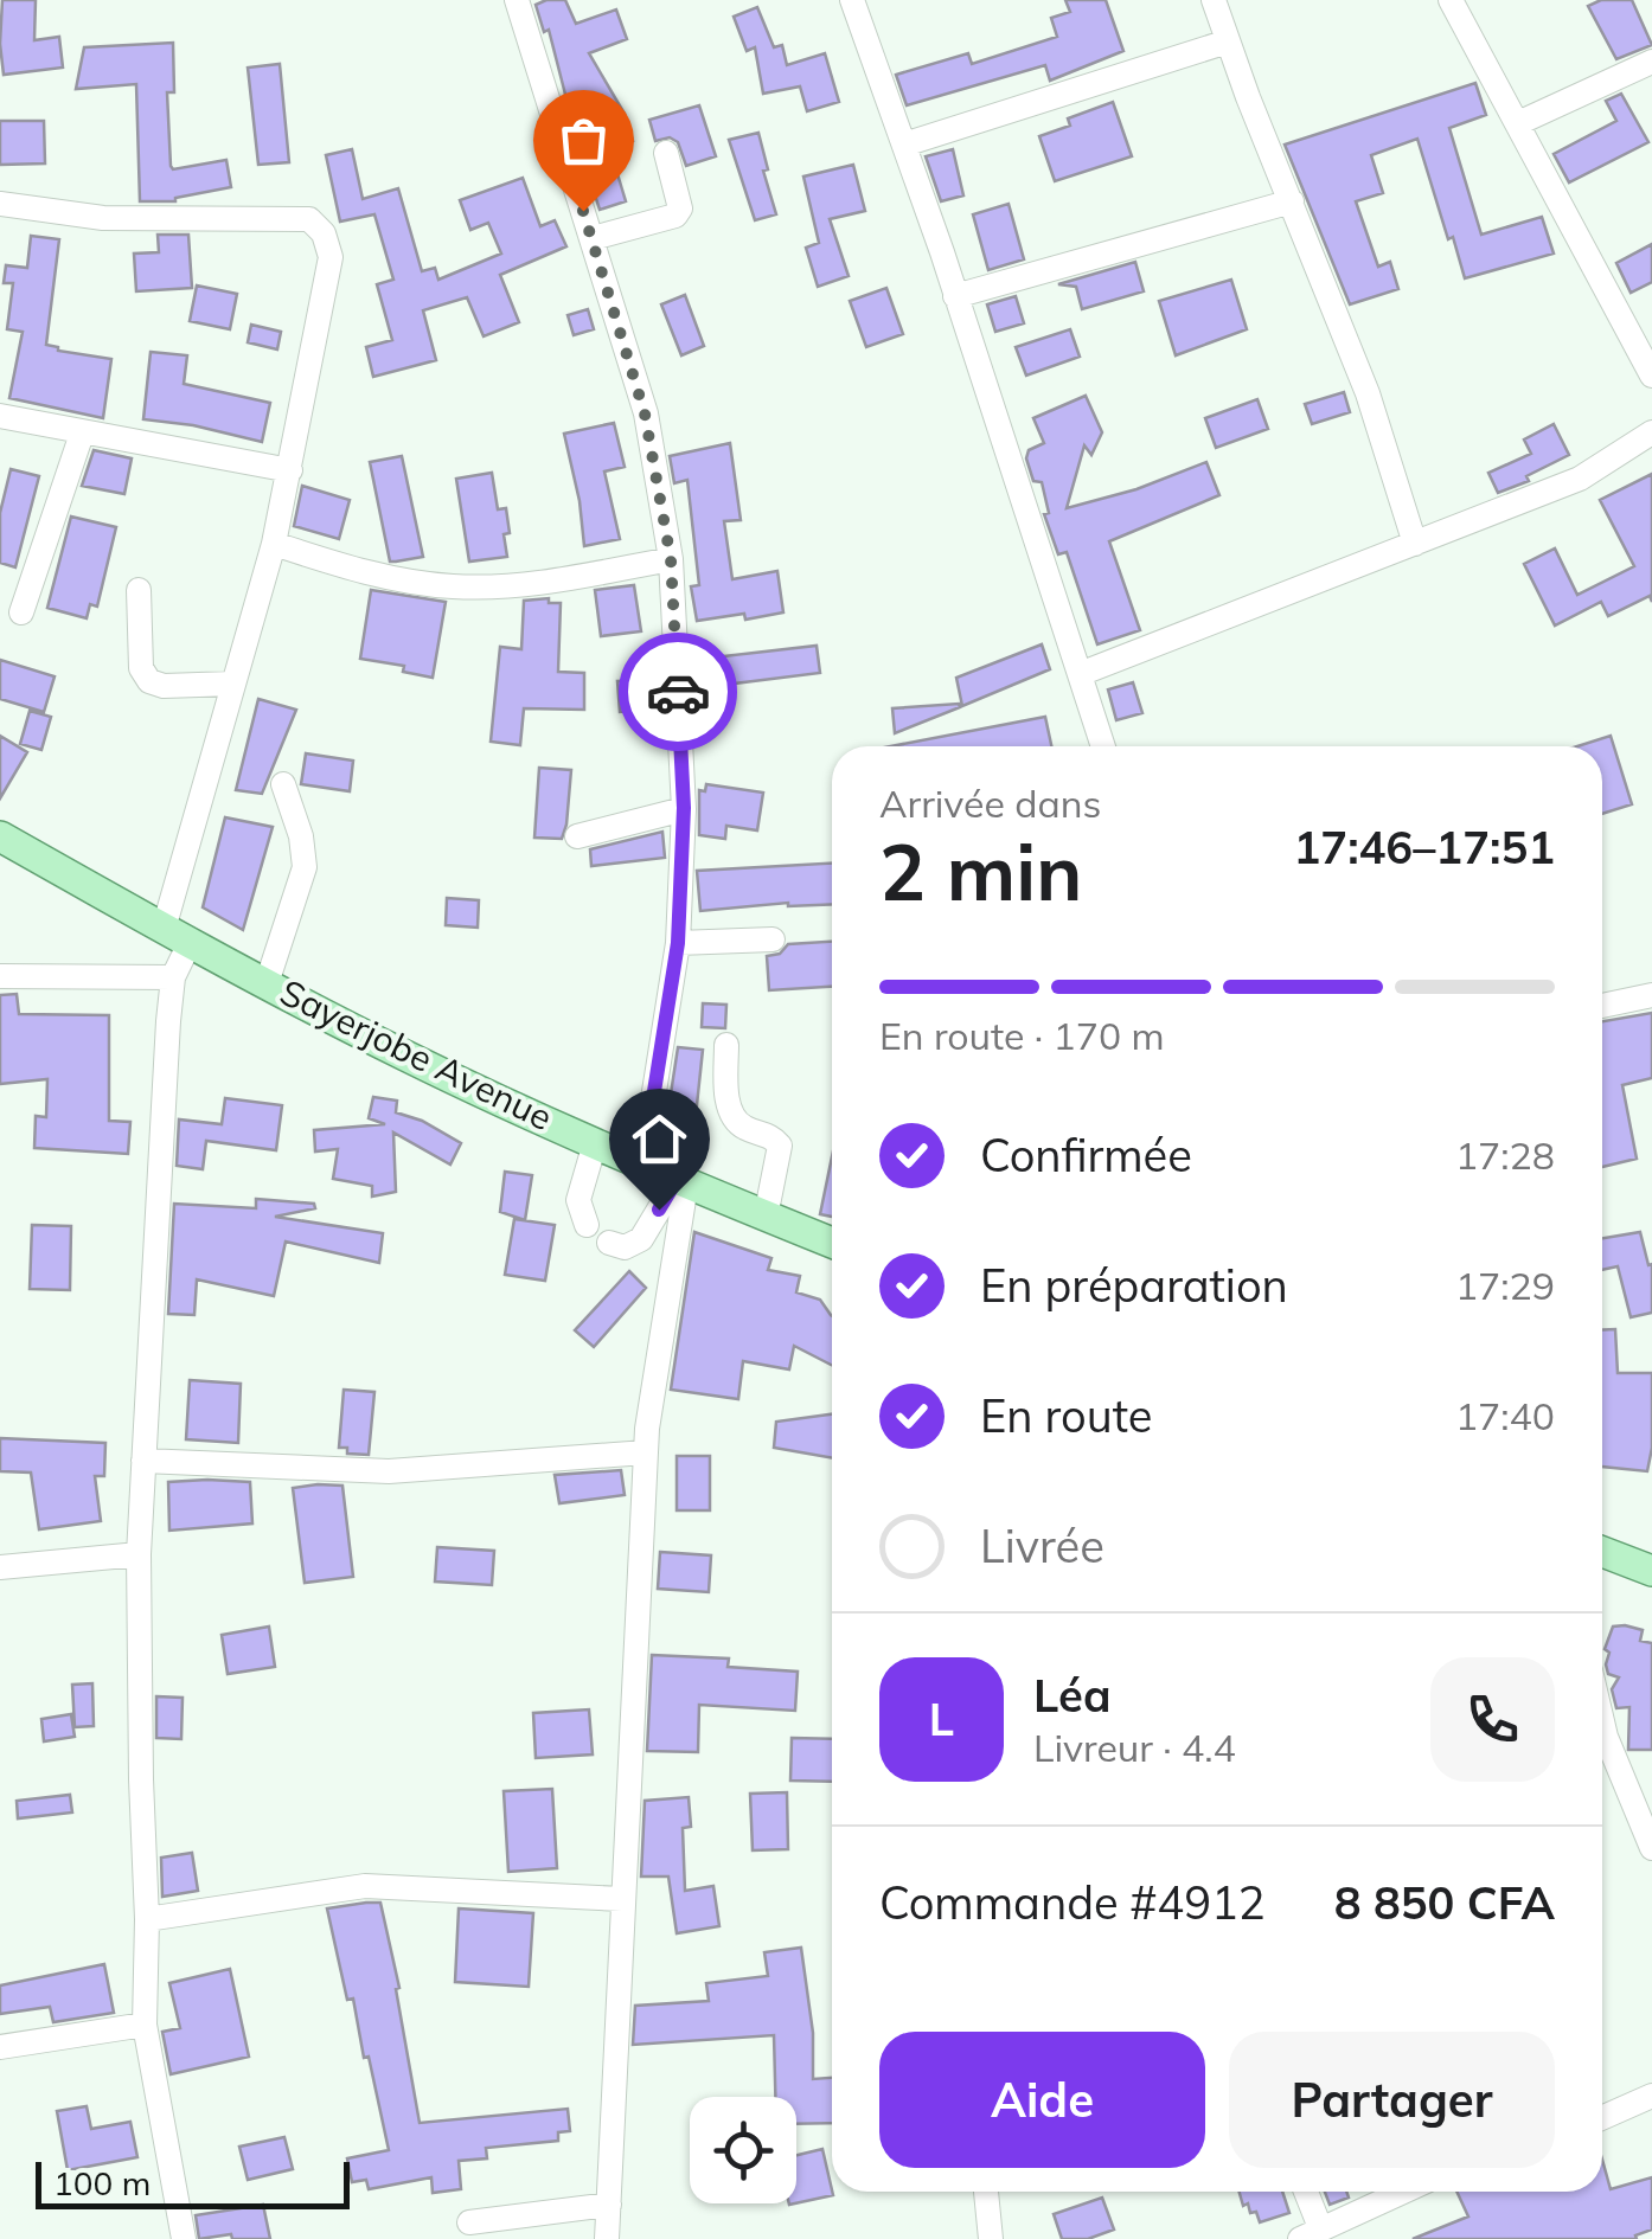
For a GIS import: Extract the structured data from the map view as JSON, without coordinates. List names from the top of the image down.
{
  "streets": {
    "main road": ["Sayerjobe Avenue"]
  },
  "scale_bar": "100 m",
  "page": {
    "heading": ["2 min", "Arrivée dans", "17:46–17:51"],
    "panel": [
      "Léa",
      "Livreur · 4.4",
      "Commande #4912",
      "8 850 CFA"
    ],
    "bar": "En route · 170 m",
    "list": [
      ["Confirmée", "17:28"],
      ["En préparation", "17:29"],
      ["En route", "17:40"],
      "Livrée"
    ],
    "round": "L",
    "buttons": ["Aide", "Partager"],
    "scale": "100 m"
  }
}
